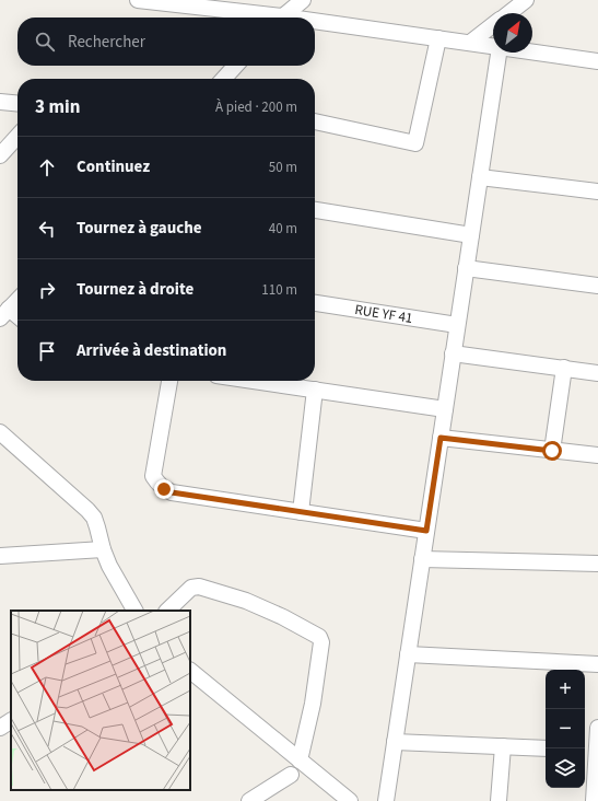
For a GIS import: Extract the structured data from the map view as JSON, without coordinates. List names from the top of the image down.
{
  "streets": {
    "street": ["RUE YF 41"]
  },
  "north": "top right",
  "page": {
    "search": "Rechercher",
    "heading": ["3 min", "À pied · 200 m"],
    "list": [
      ["Continuez", "50 m"],
      ["Tournez à gauche", "40 m"],
      ["Tournez à droite", "110 m"],
      "Arrivée à destination"
    ],
    "map_buttons": ["+", "−"]
  }
}
